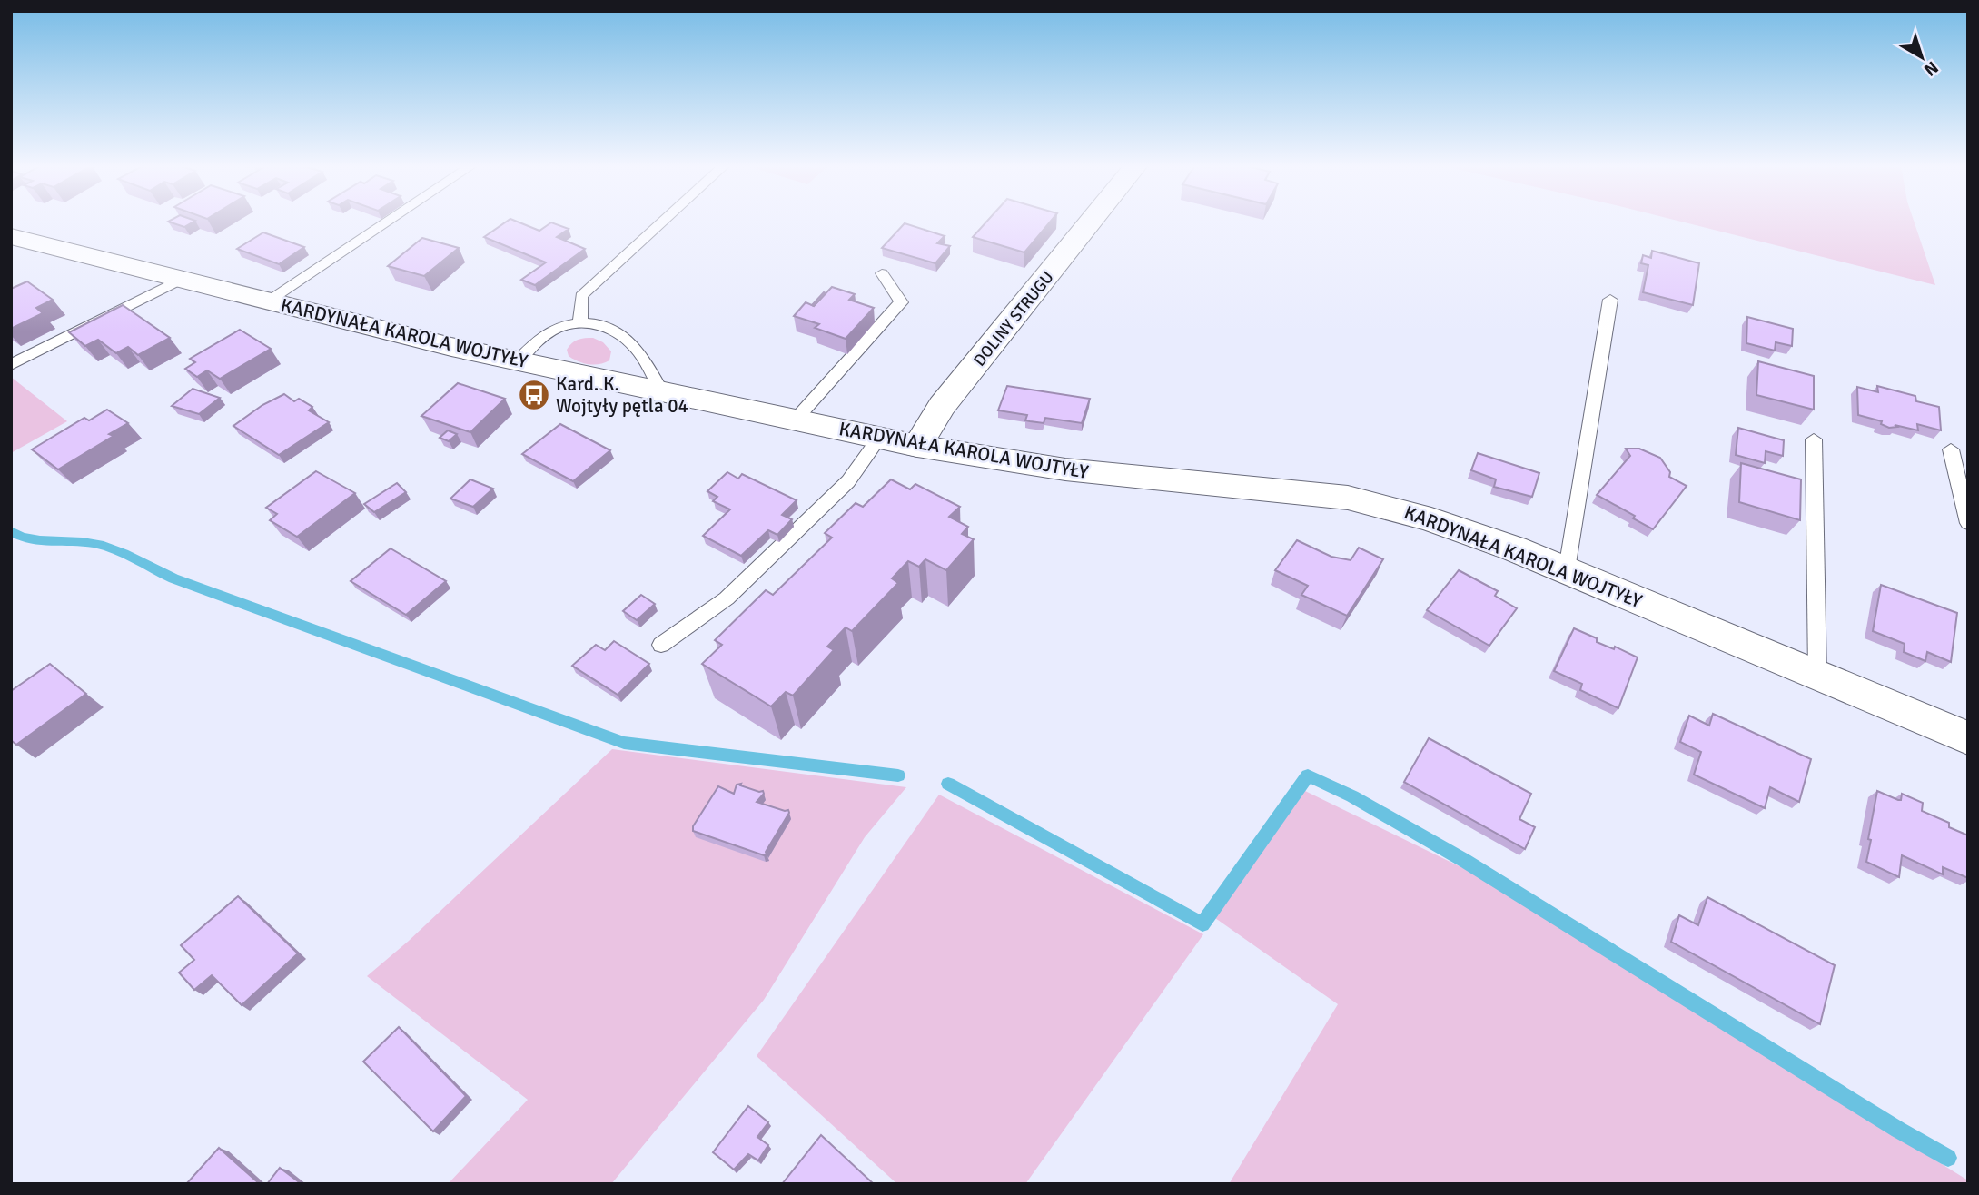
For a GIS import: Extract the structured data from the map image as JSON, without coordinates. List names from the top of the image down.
{
  "streets": {
    "street": ["DOLINY STRUGU", "KARDYNAŁA KAROLA WOJTYŁY"]
  },
  "crossings": [
    ["DOLINY STRUGU", "KARDYNAŁA KAROLA WOJTYŁY"]
  ],
  "places": {
    "bus stop": ["Kard. K. Wojtyły pętla 04"]
  },
  "north": "bottom right"
}
